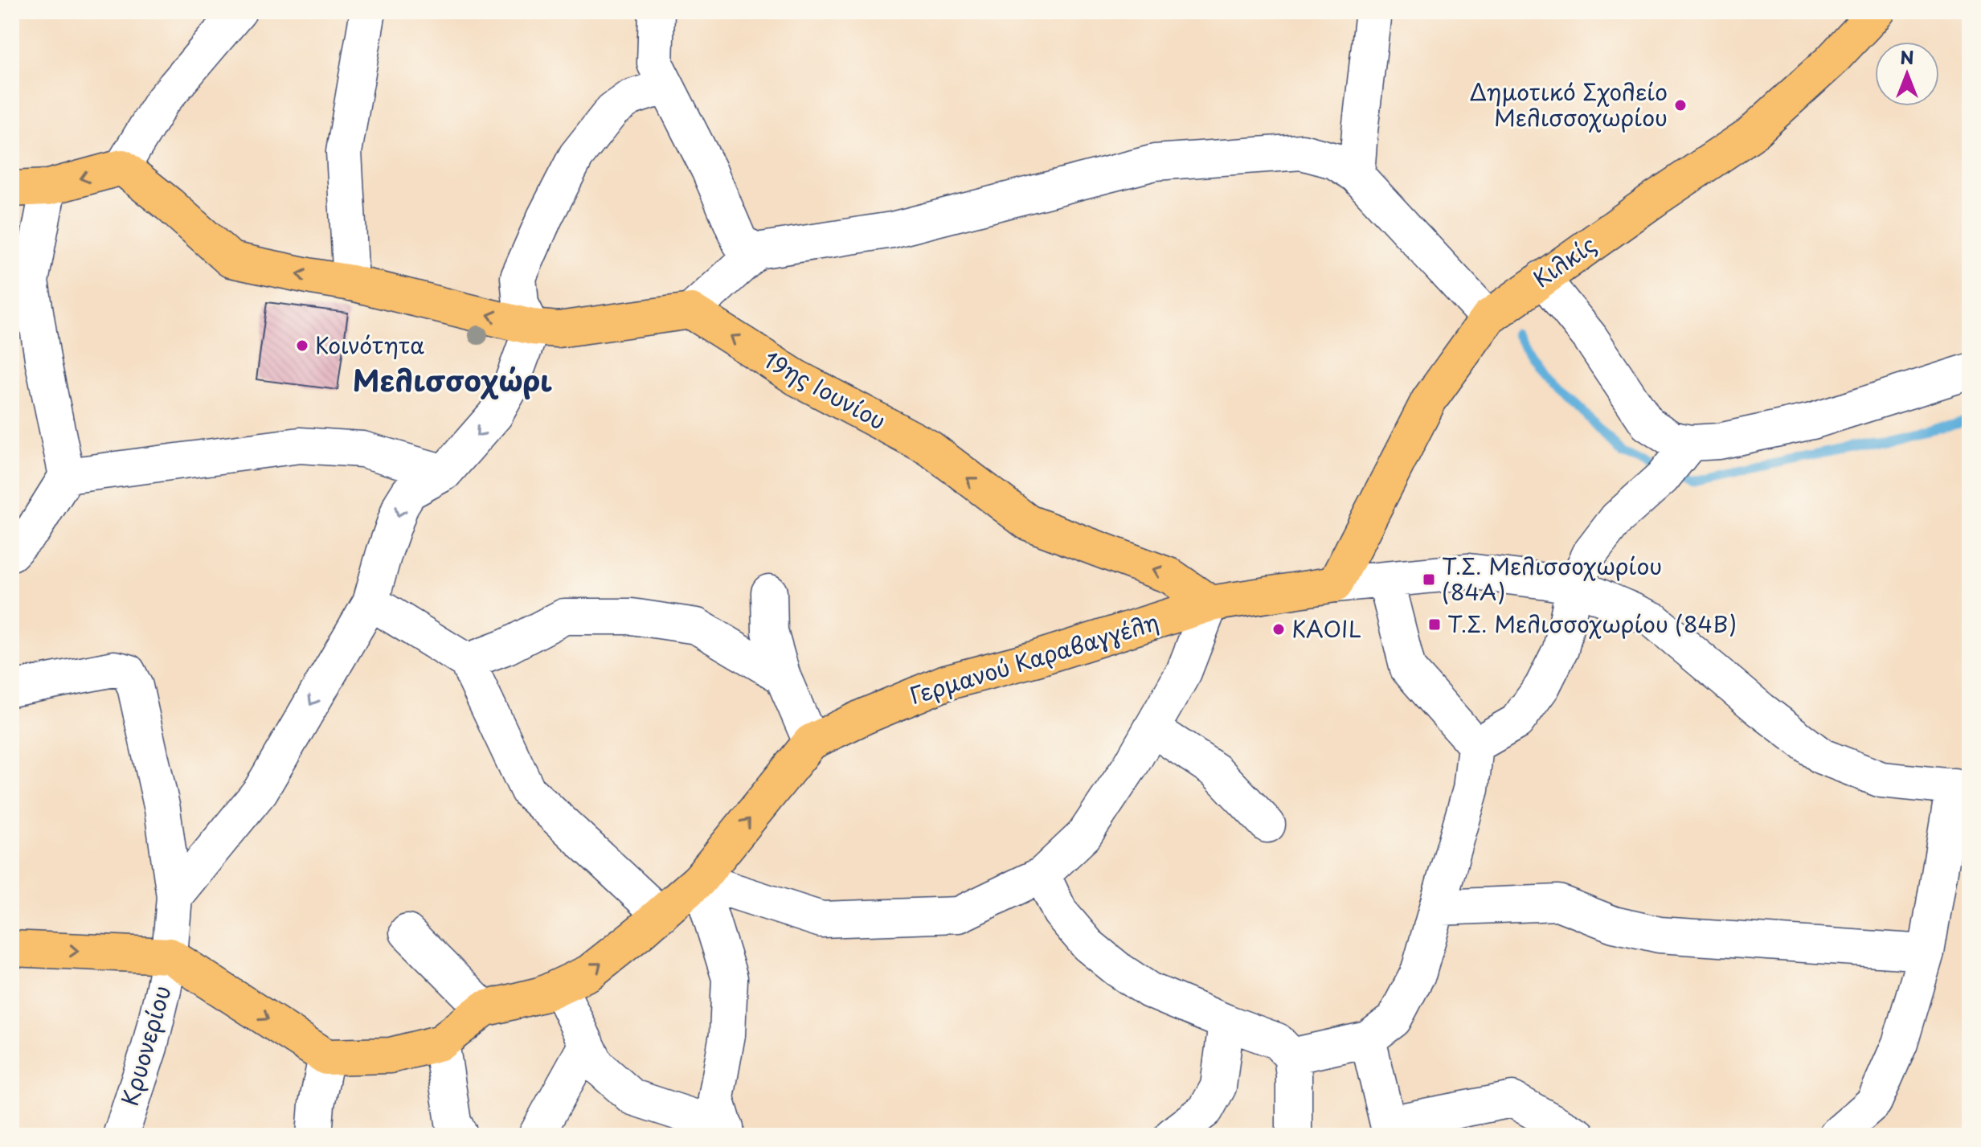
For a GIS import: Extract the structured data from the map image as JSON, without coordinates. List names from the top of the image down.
{
  "streets": {
    "main road": ["Κιλκίς", "19ης Ιουνίου", "Γερμανού Καραβαγγέλη"],
    "street": ["Κρυονερίου"]
  },
  "crossings": [
    ["Κιλκίς", "Γερμανού Καραβαγγέλη"],
    ["19ης Ιουνίου", "Γερμανού Καραβαγγέλη"]
  ],
  "one_way": ["19ης Ιουνίου"],
  "districts": ["Μελισσοχώρι"],
  "places": {
    "other": ["Δημοτικό Σχολείο Μελισσοχωρίου", "Κοινότητα", "KAOIL"],
    "transit": ["Τ.Σ. Μελισσοχωρίου (84Α)", "Τ.Σ. Μελισσοχωρίου (84Β)"]
  },
  "north": "top"
}
